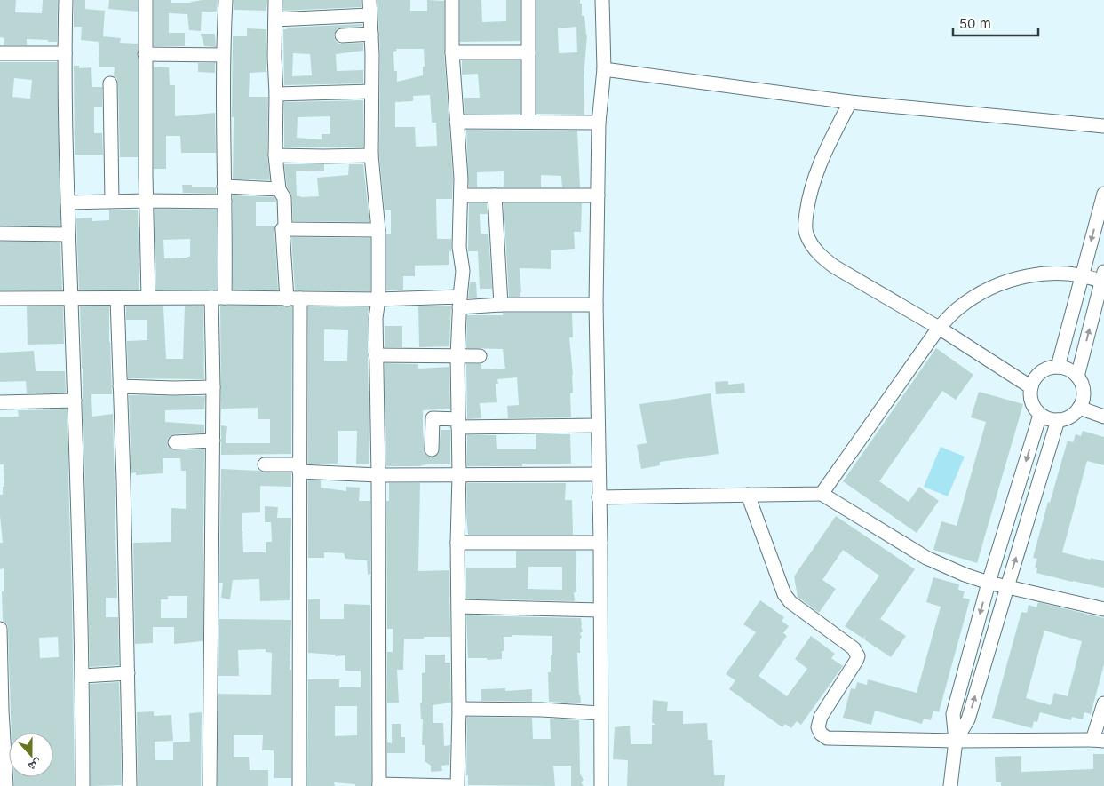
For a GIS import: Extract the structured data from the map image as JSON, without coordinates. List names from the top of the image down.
{
  "scale_bar": "50 m",
  "north": "bottom"
}
